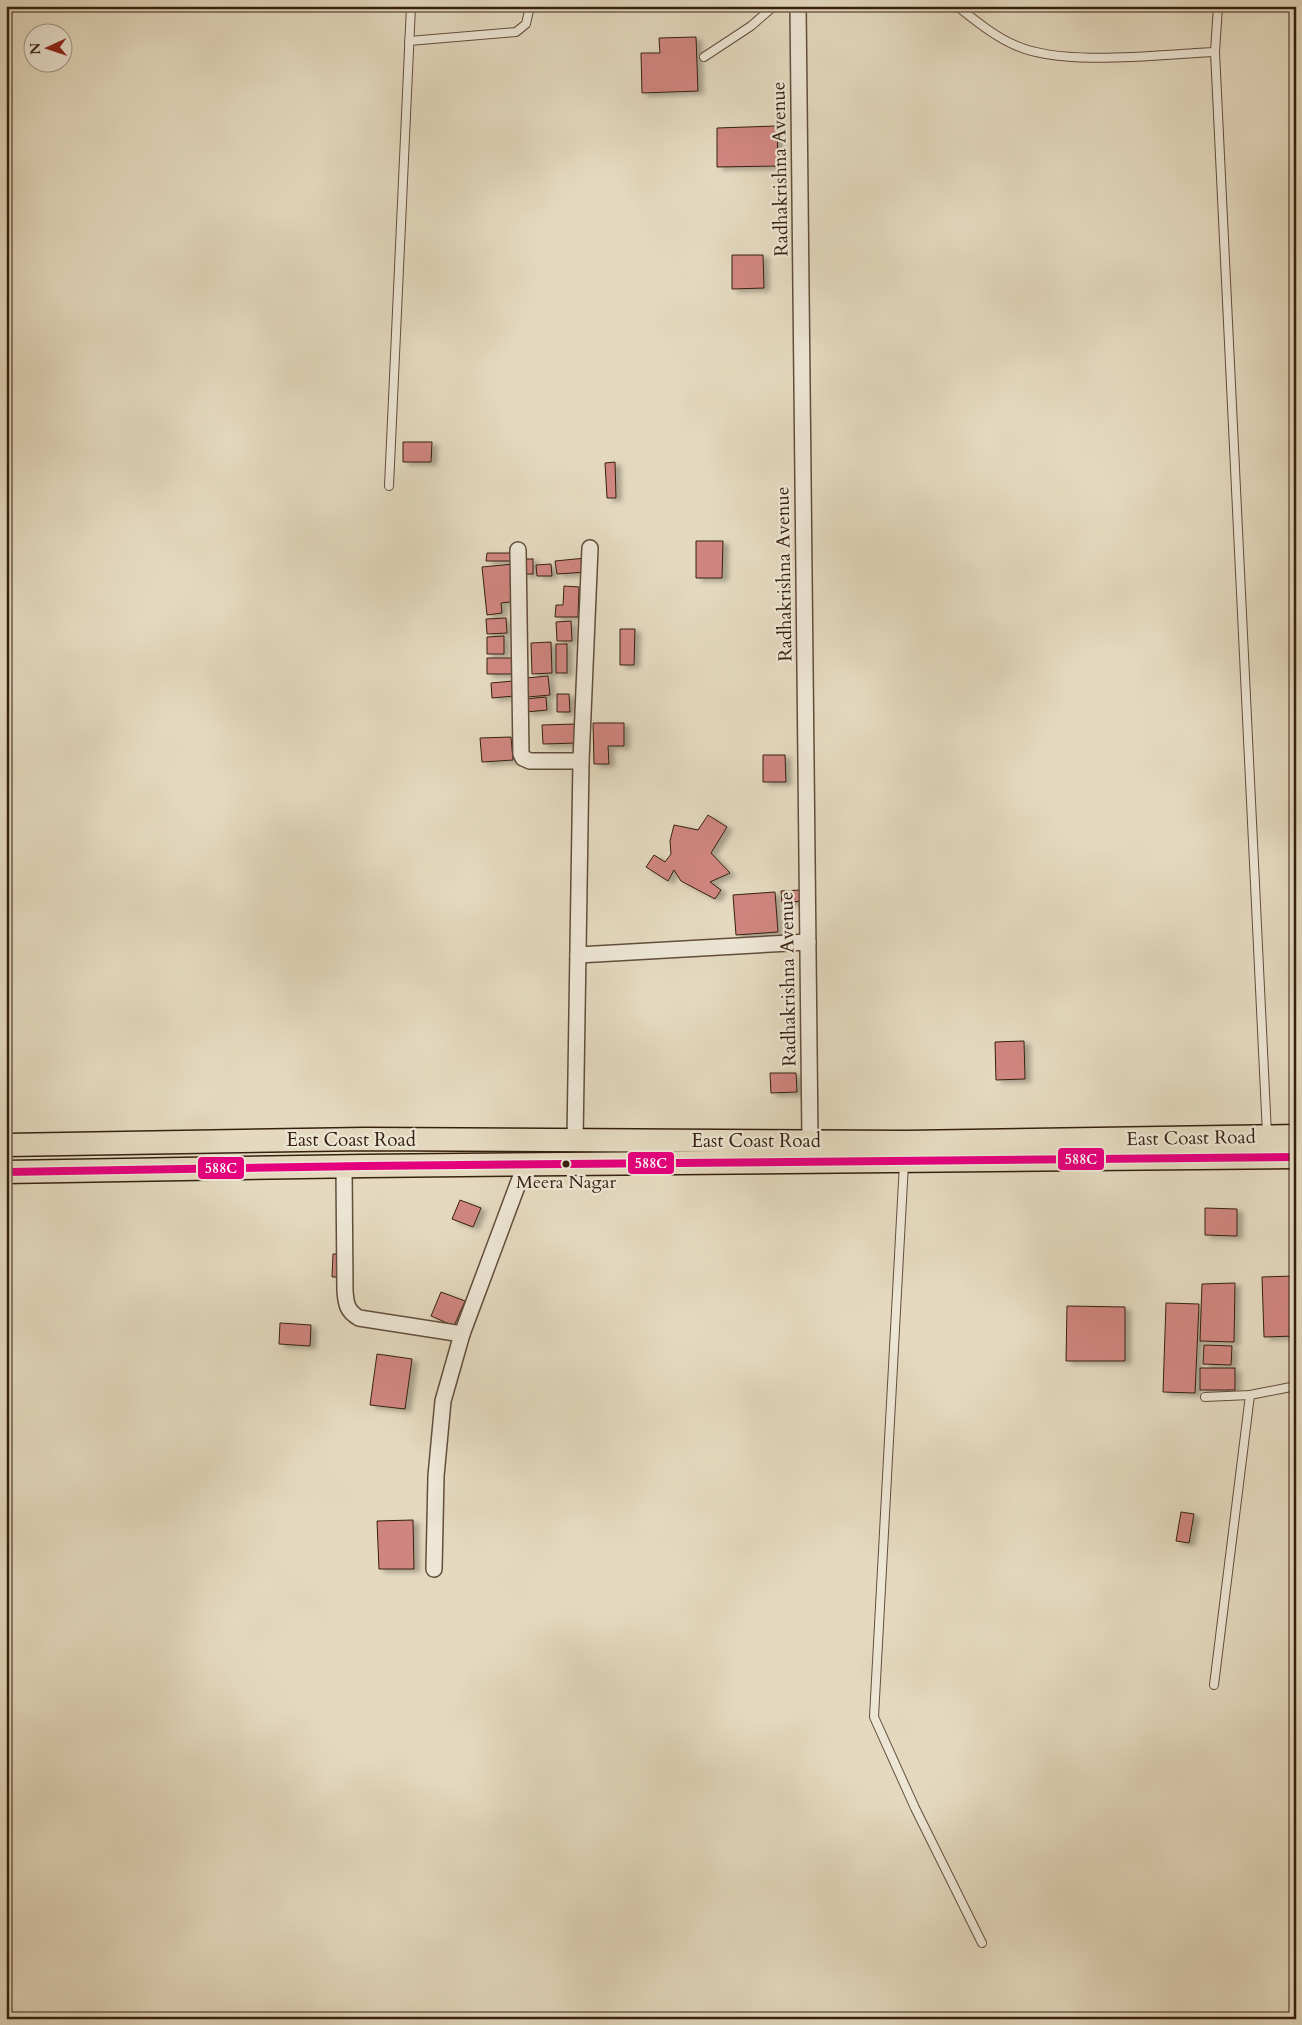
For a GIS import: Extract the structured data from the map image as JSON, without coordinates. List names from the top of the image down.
{
  "streets": {
    "main road": ["East Coast Road"],
    "street": ["Radhakrishna Avenue"]
  },
  "crossings": [
    ["Radhakrishna Avenue", "East Coast Road"]
  ],
  "places": ["Meera Nagar"],
  "lines": ["transit line 588C"],
  "north": "left"
}
